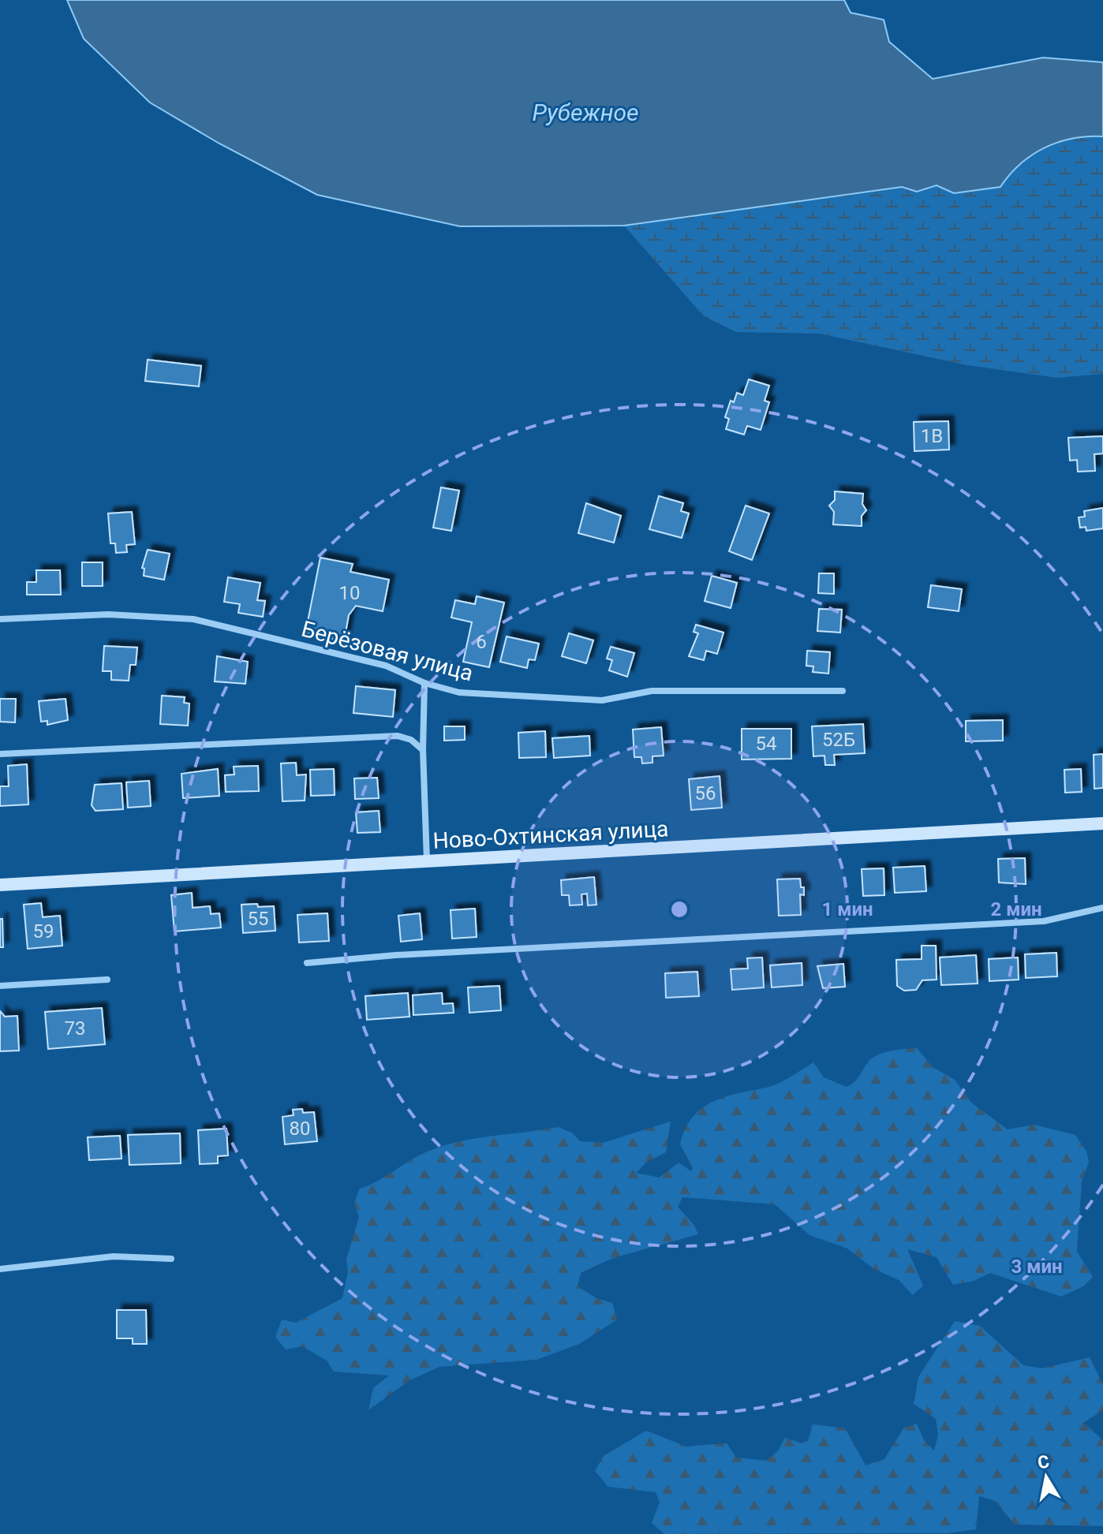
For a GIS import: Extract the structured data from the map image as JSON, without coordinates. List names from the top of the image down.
{
  "streets": {
    "street": ["Берёзовая улица", "Ново-Охтинская улица"]
  },
  "water": ["Рубежное"],
  "house_numbers": [
    "1В",
    "10",
    "6",
    "52Б",
    "54",
    "56",
    "55",
    "59",
    "73",
    "80"
  ],
  "north": "top",
  "rings": ["1 мин", "2 мин", "3 мин"]
}
